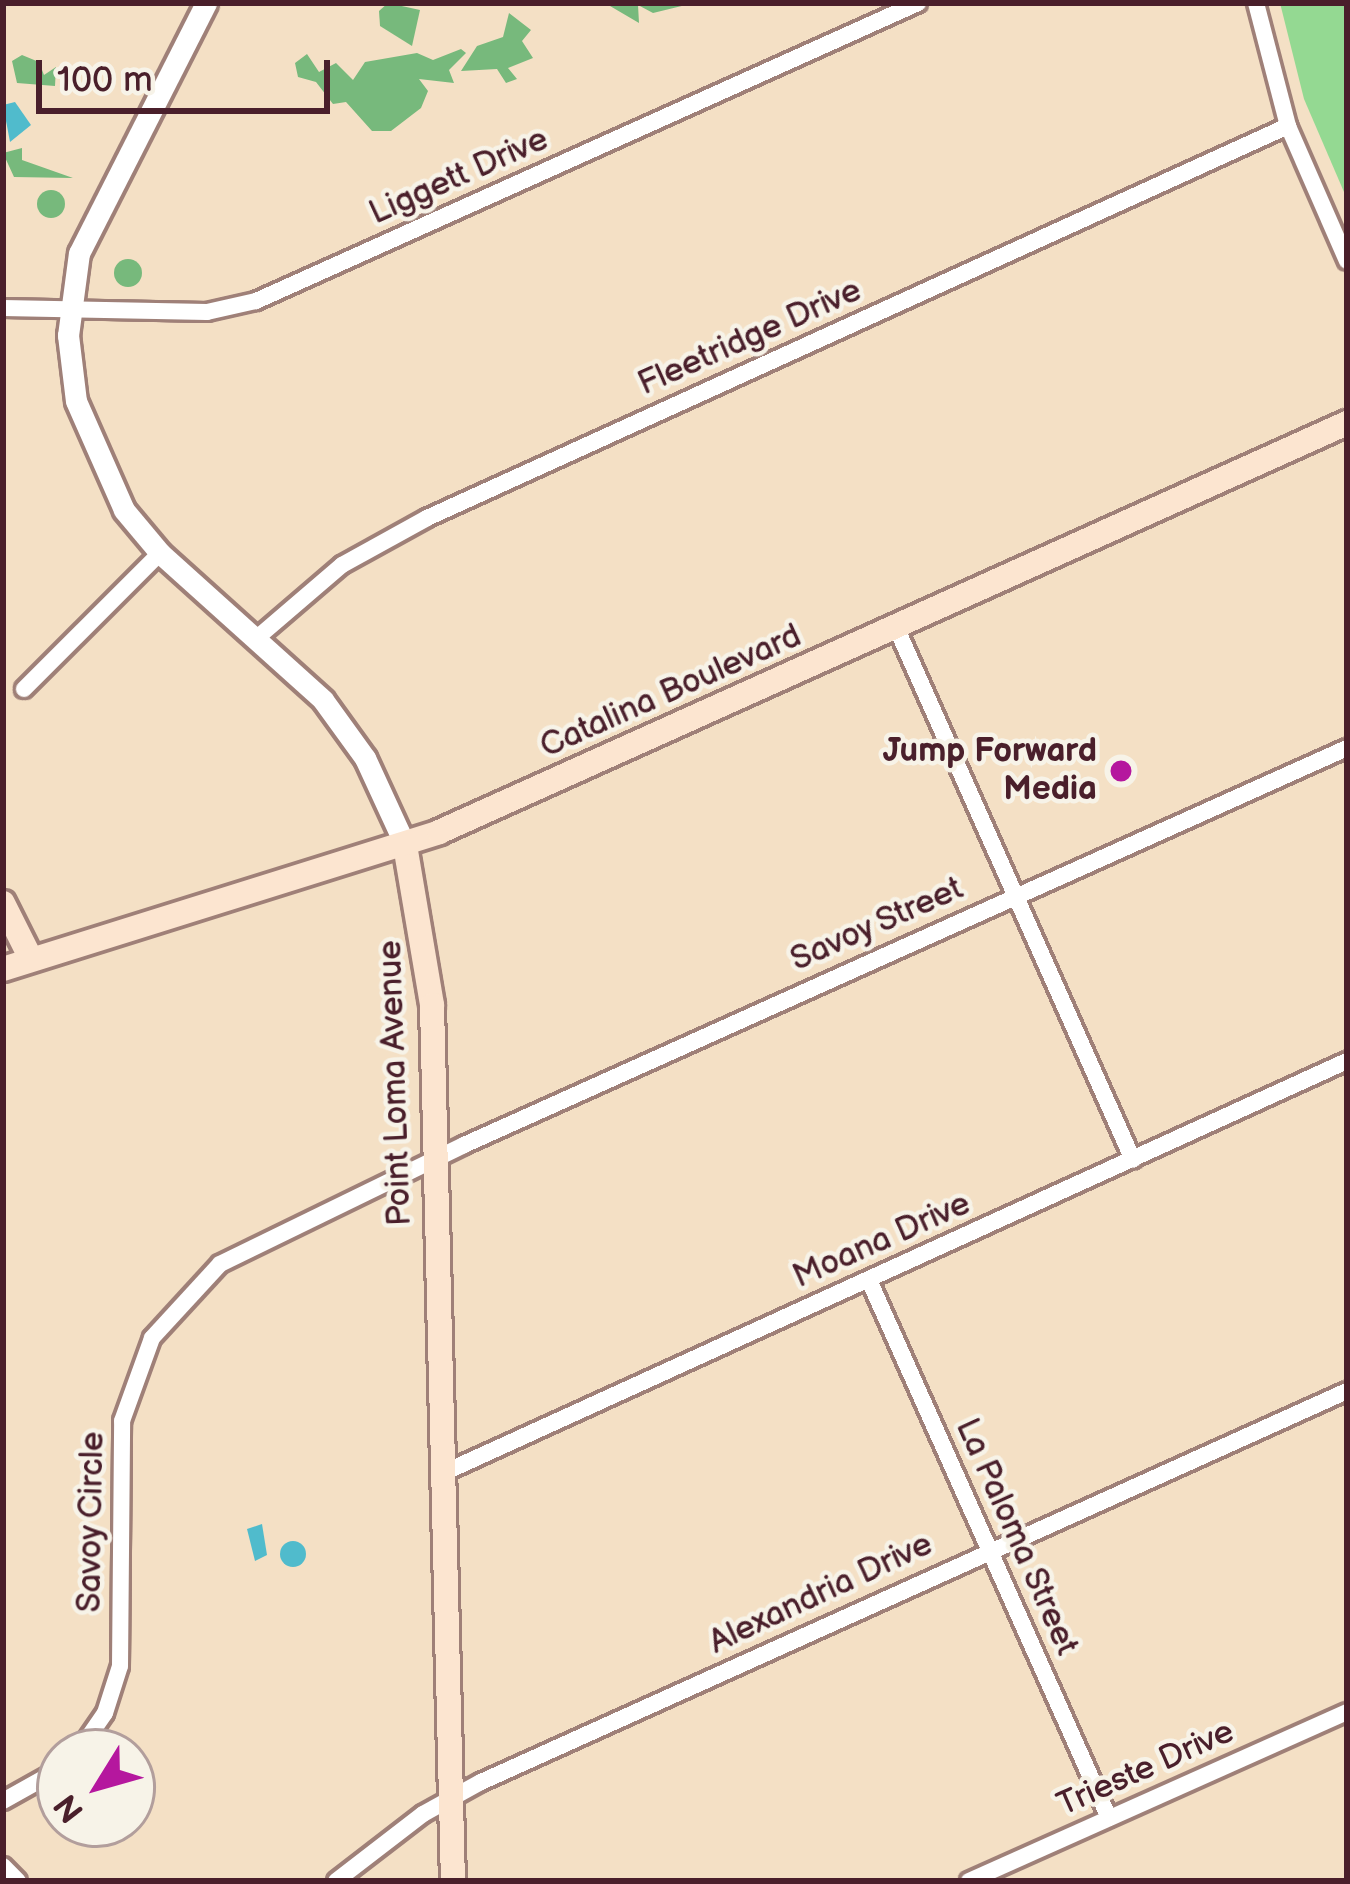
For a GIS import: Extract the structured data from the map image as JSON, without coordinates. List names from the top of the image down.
{
  "streets": {
    "main road": ["Catalina Boulevard", "Point Loma Avenue"],
    "street": [
      "Liggett Drive",
      "Fleetridge Drive",
      "Savoy Street",
      "Moana Drive",
      "Savoy Circle",
      "La Paloma Street",
      "Alexandria Drive",
      "Trieste Drive"
    ]
  },
  "crossings": [
    ["Liggett Drive", "Point Loma Avenue"],
    ["Fleetridge Drive", "Point Loma Avenue"],
    ["Catalina Boulevard", "Point Loma Avenue"],
    ["Savoy Street", "Point Loma Avenue"],
    ["Savoy Street", "Savoy Circle"],
    ["Point Loma Avenue", "Moana Drive"],
    ["Point Loma Avenue", "Savoy Circle"],
    ["Point Loma Avenue", "Alexandria Drive"],
    ["Moana Drive", "La Paloma Street"],
    ["La Paloma Street", "Alexandria Drive"],
    ["La Paloma Street", "Trieste Drive"]
  ],
  "places": ["Jump Forward Media"],
  "scale_bar": "100 m",
  "north": "bottom left"
}
